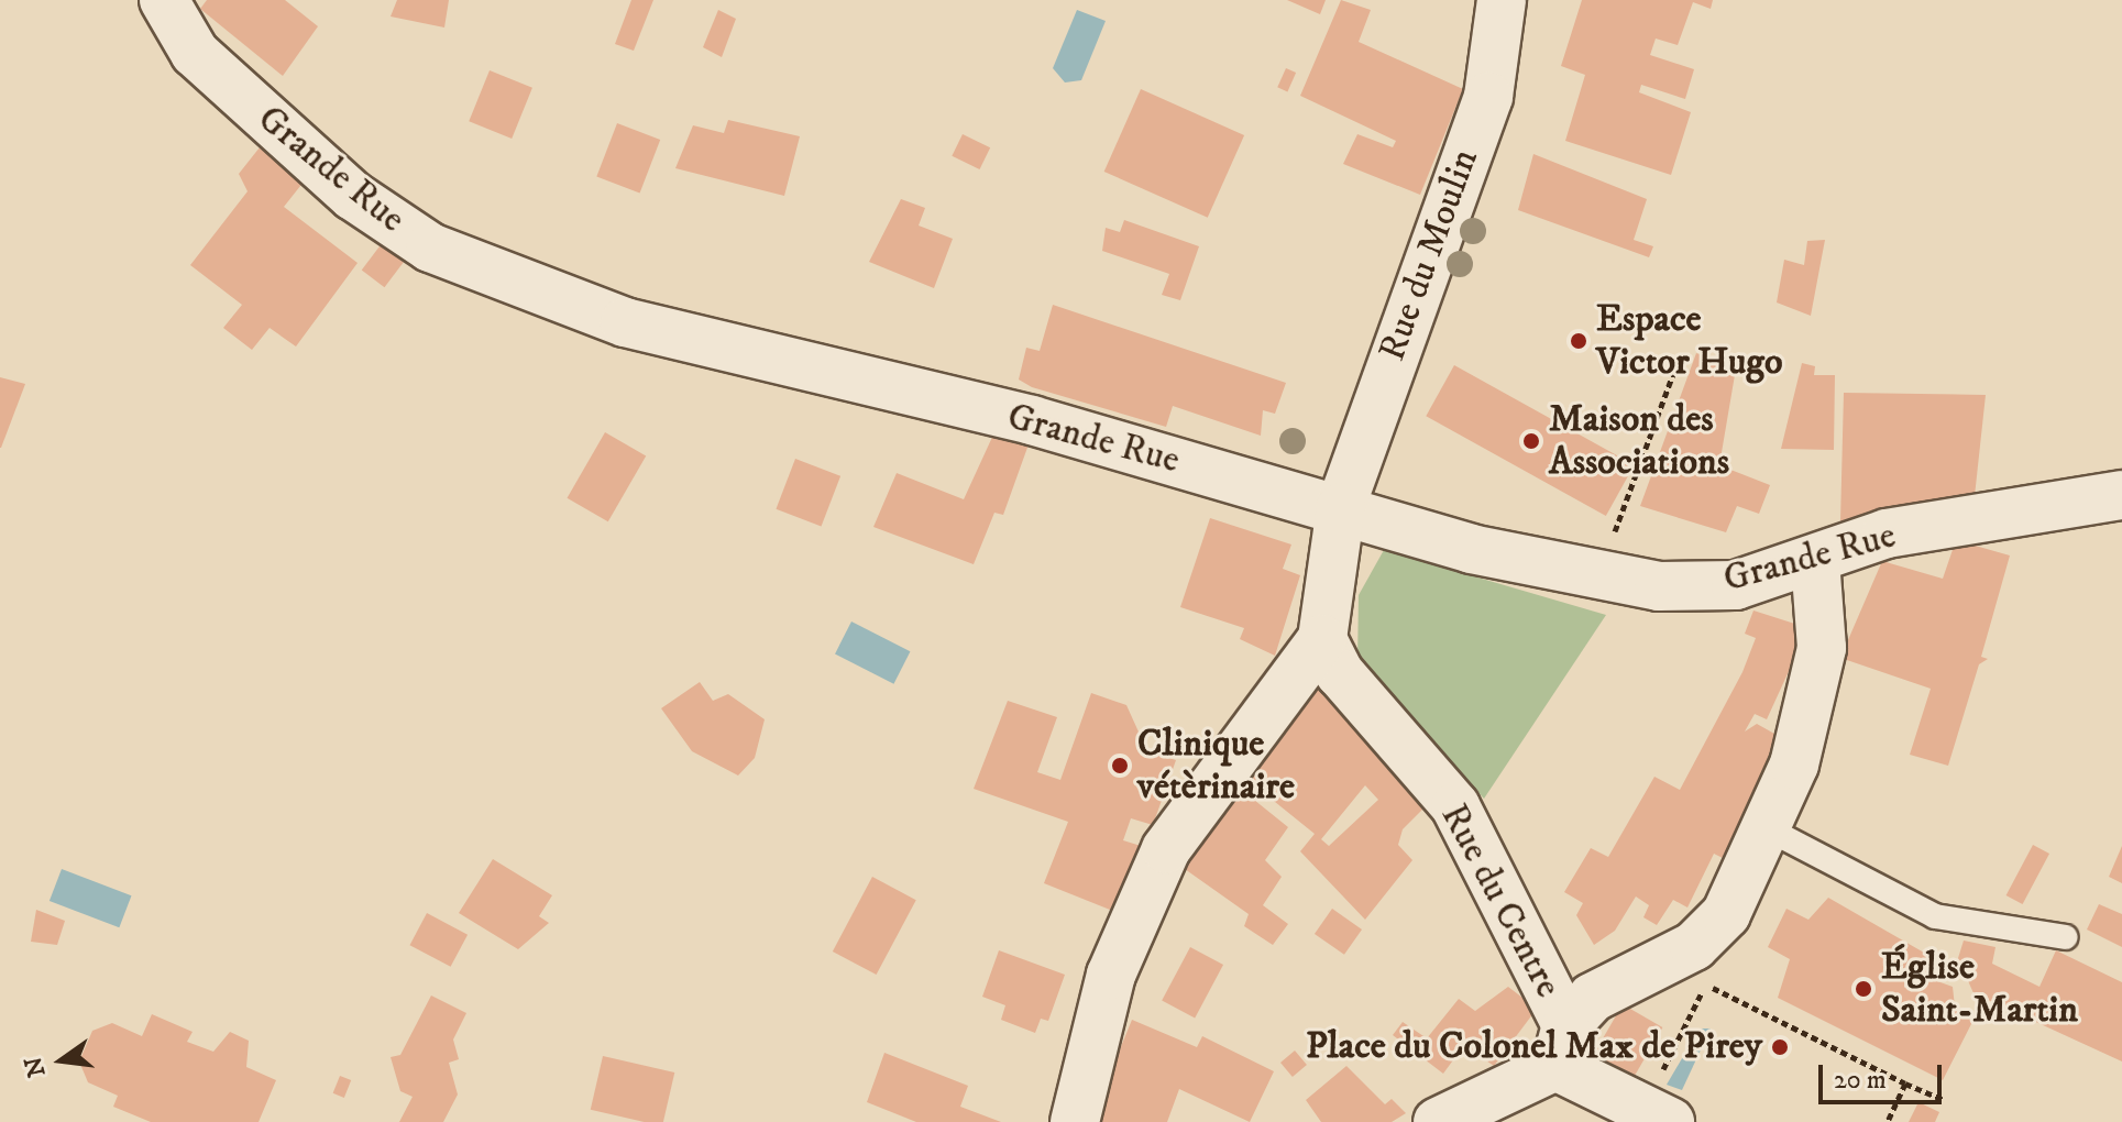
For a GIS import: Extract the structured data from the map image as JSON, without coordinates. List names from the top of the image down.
{
  "streets": {
    "street": ["Grande Rue", "Rue du Moulin", "Rue du Centre"]
  },
  "crossings": [
    ["Grande Rue", "Rue du Moulin"]
  ],
  "places": [
    "Espace Victor Hugo",
    "Maison des Associations",
    "Clinique vétèrinaire",
    "Église Saint-Martin",
    "Place du Colonel Max de Pirey"
  ],
  "scale_bar": "20 m",
  "north": "left"
}
